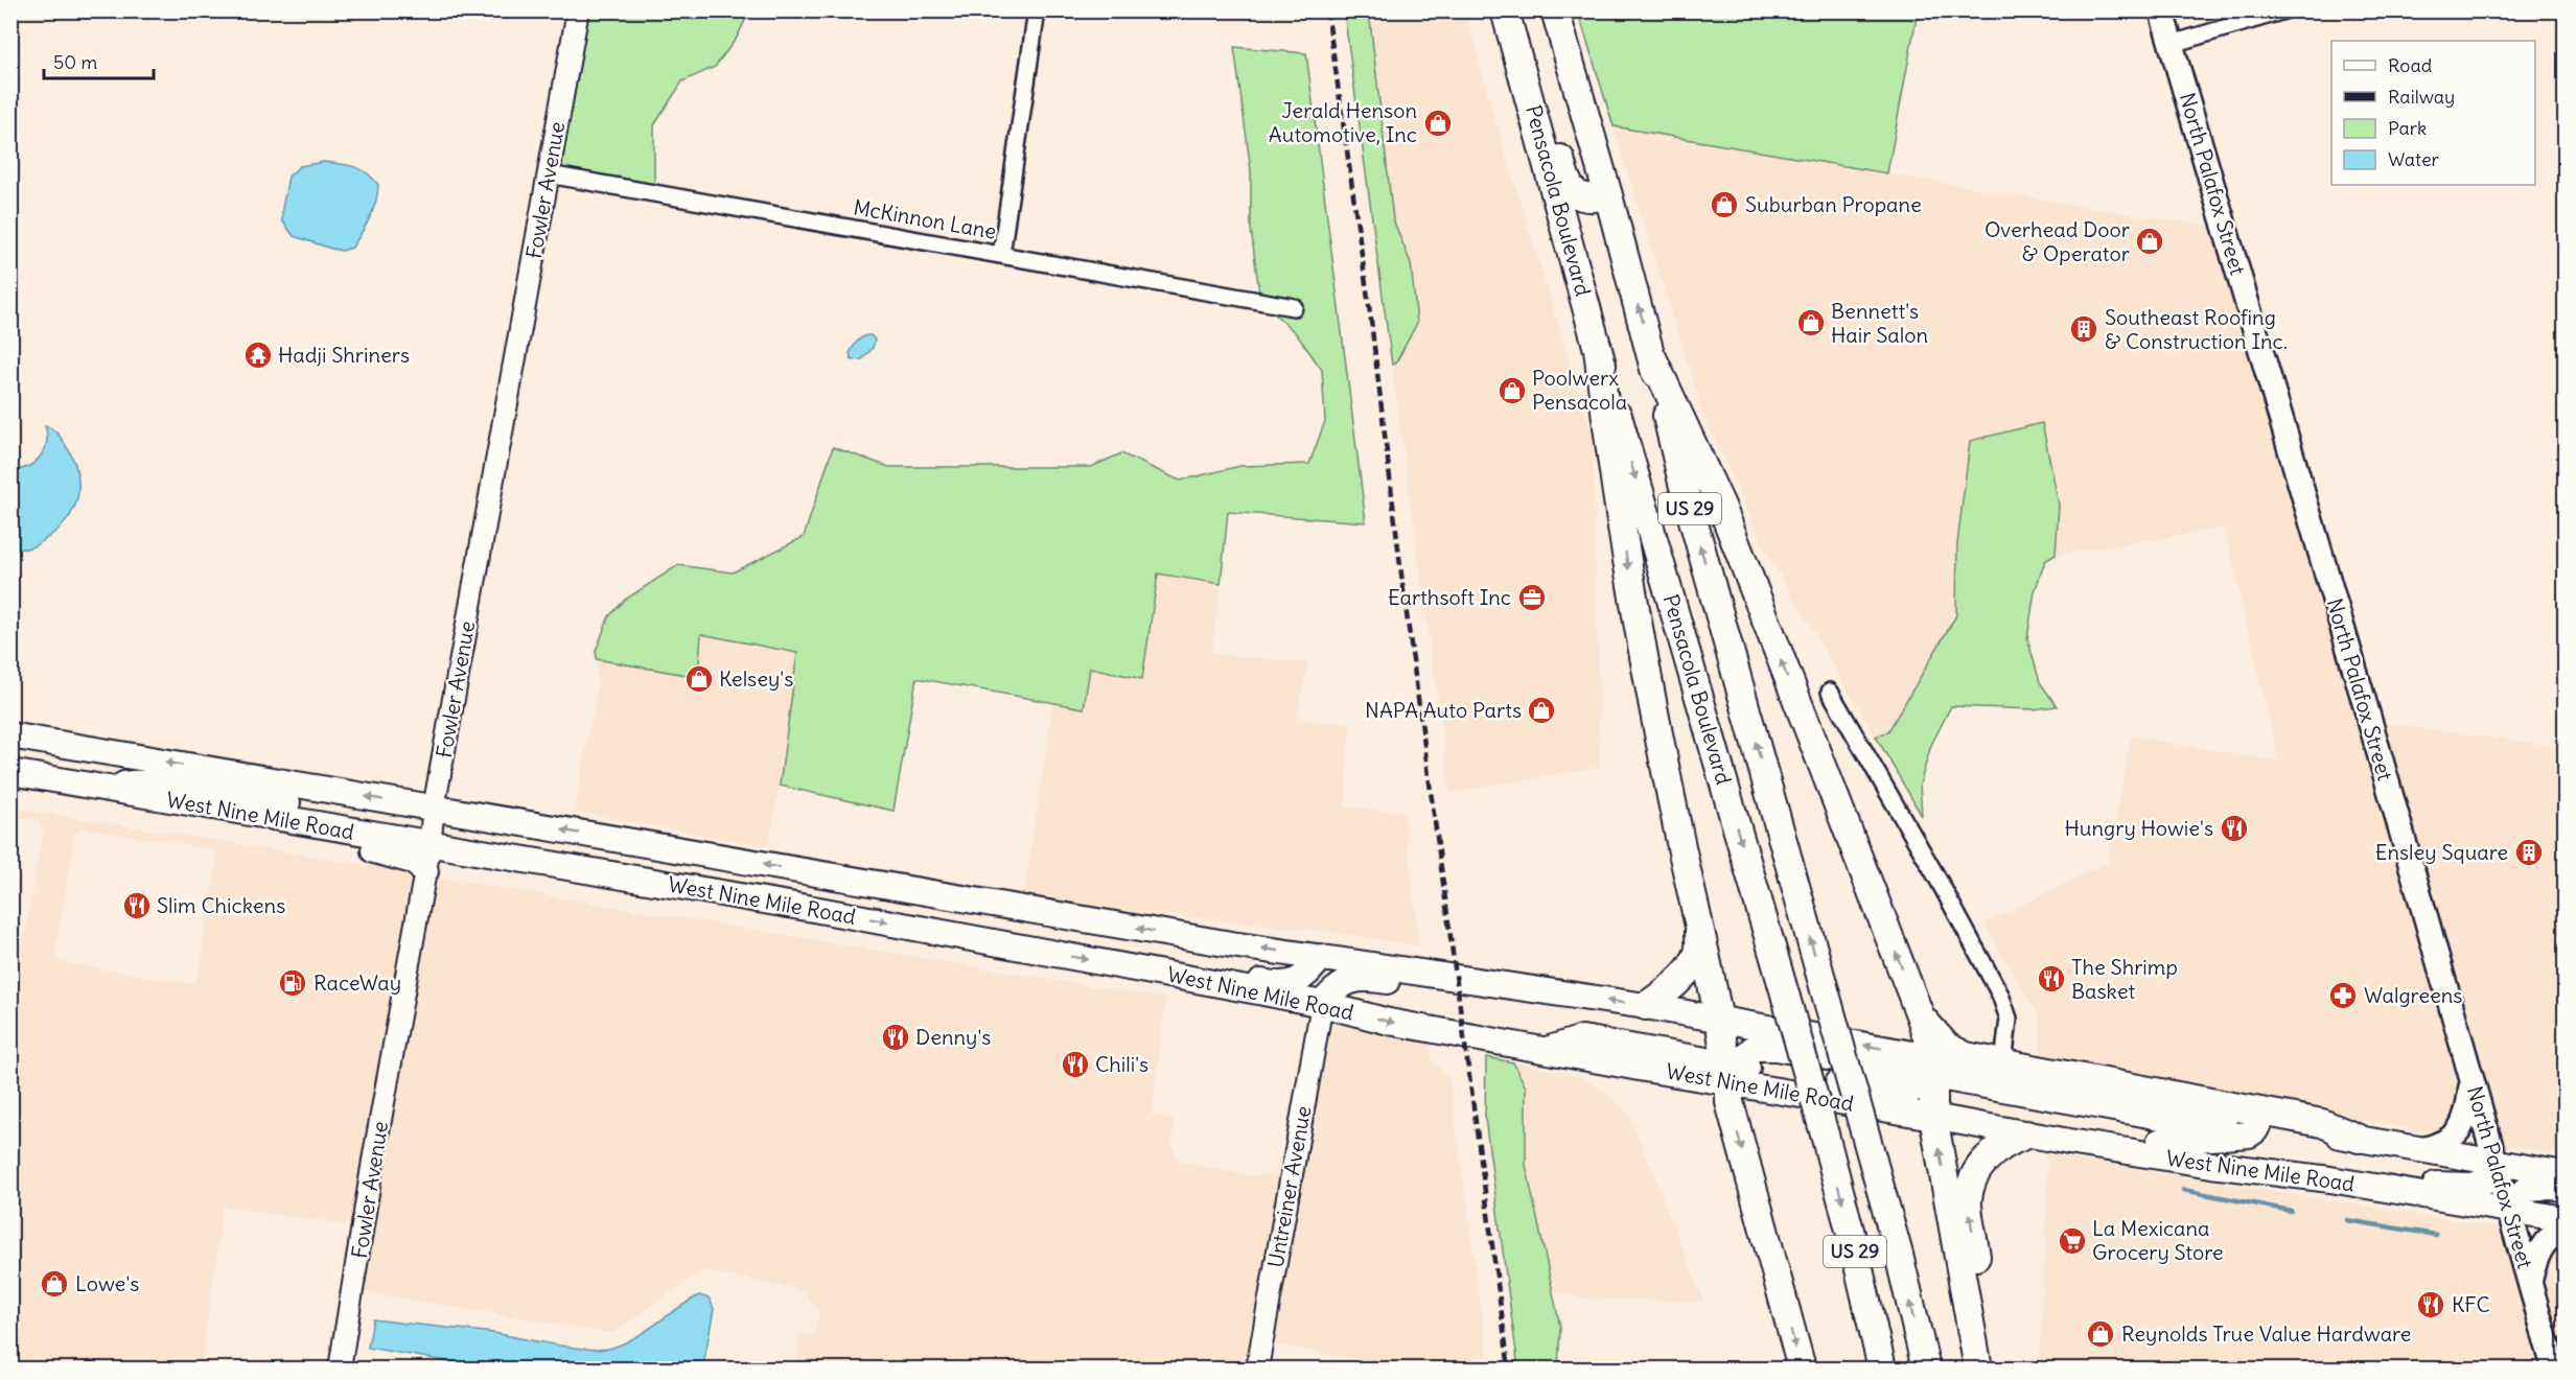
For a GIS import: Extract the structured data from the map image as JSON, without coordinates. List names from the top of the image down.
{
  "streets": {
    "highway": ["Pensacola Boulevard", "US 29"],
    "main road": ["North Palafox Street", "West Nine Mile Road"],
    "street": ["Fowler Avenue", "McKinnon Lane", "Untreiner Avenue"]
  },
  "crossings": [
    ["North Palafox Street", "West Nine Mile Road"],
    ["Fowler Avenue", "McKinnon Lane"],
    ["Fowler Avenue", "West Nine Mile Road"],
    ["West Nine Mile Road", "Untreiner Avenue"]
  ],
  "places": {
    "shop": [
      "Jerald Henson Automotive, Inc",
      "Suburban Propane",
      "Overhead Door & Operator",
      "Bennett's Hair Salon",
      "Poolwerx Pensacola",
      "Kelsey's",
      "NAPA Auto Parts",
      "Lowe's",
      "Reynolds True Value Hardware"
    ],
    "building": ["Southeast Roofing & Construction Inc.", "Ensley Square"],
    "temple": ["Hadji Shriners"],
    "office": ["Earthsoft Inc"],
    "restaurant": [
      "Hungry Howie's",
      "Slim Chickens",
      "The Shrimp Basket",
      "Denny's",
      "Chili's",
      "KFC"
    ],
    "fuel station": ["RaceWay"],
    "pharmacy": ["Walgreens"],
    "supermarket": ["La Mexicana Grocery Store"]
  },
  "legend": [
    "Road",
    "Railway",
    "Park",
    "Water"
  ],
  "scale_bar": "50 m"
}
